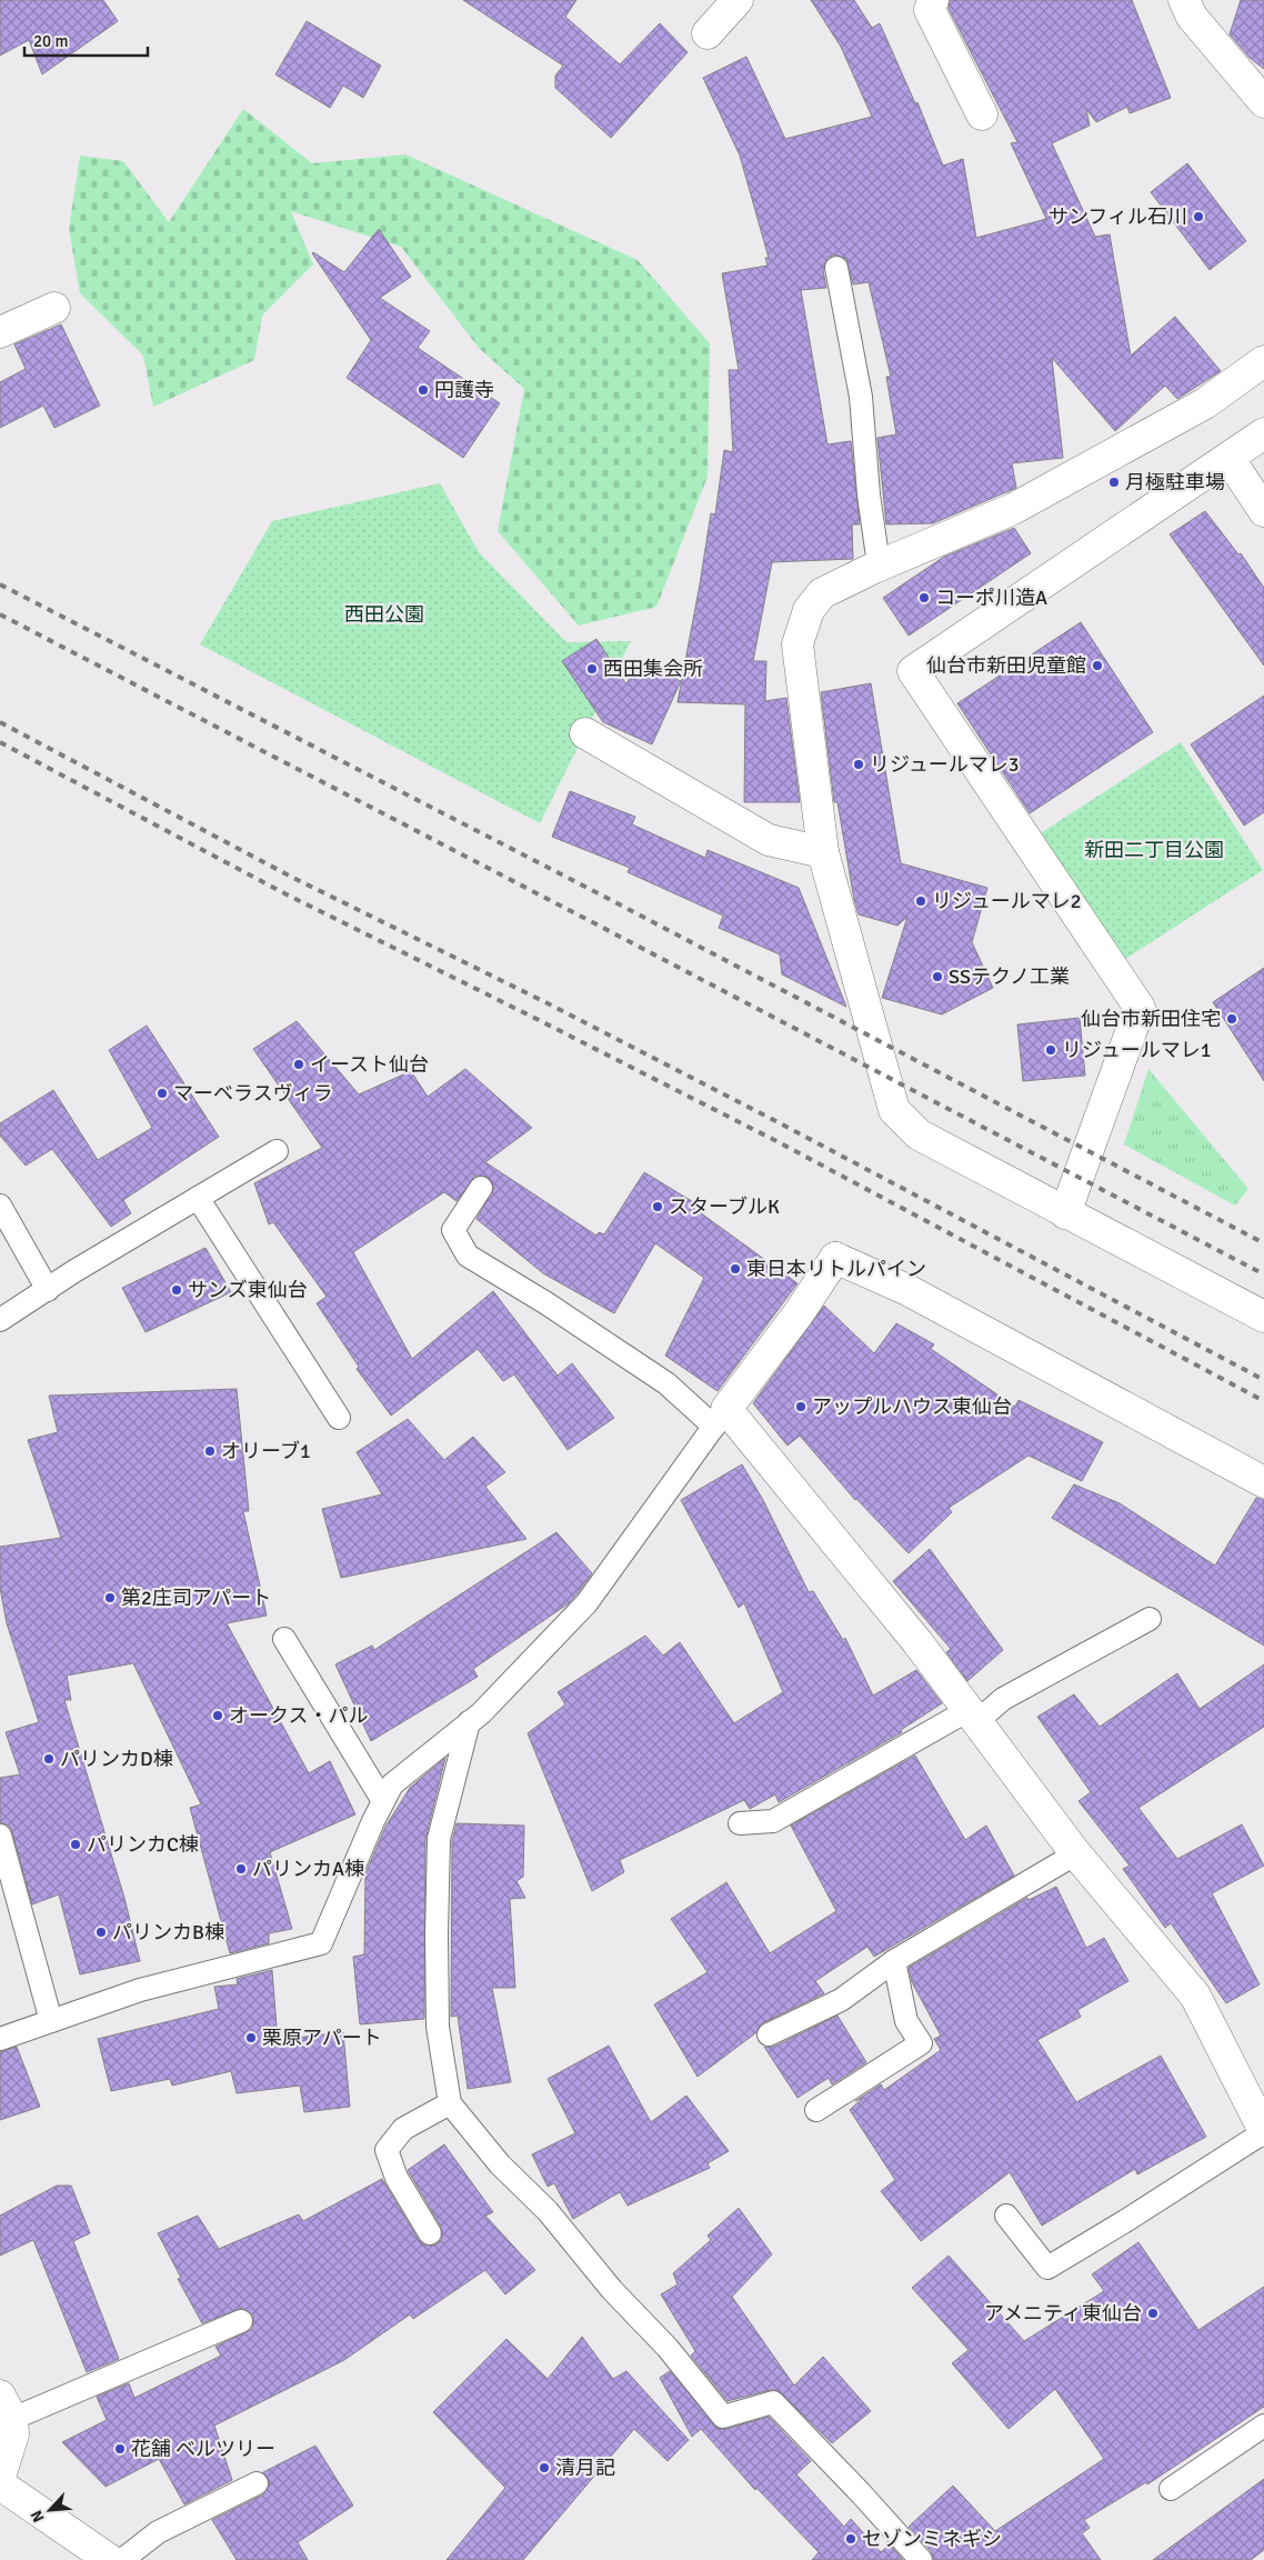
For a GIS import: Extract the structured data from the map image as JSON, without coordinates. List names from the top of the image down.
{
  "parks": ["西田公園", "新田二丁目公園"],
  "places": [
    "サンフィル石川",
    "円護寺",
    "月極駐車場",
    "コーポ川造A",
    "仙台市新田児童館",
    "西田集会所",
    "リジュールマレ3",
    "リジュールマレ2",
    "SSテクノ工業",
    "仙台市新田住宅",
    "リジュールマレ1",
    "イースト仙台",
    "マーベラスヴィラ",
    "スターブルK",
    "東日本リトルパイン",
    "サンズ東仙台",
    "アップルハウス東仙台",
    "オリーブ1",
    "第2庄司アパート",
    "オークス・パル",
    "パリンカD棟",
    "パリンカC棟",
    "パリンカA棟",
    "パリンカB棟",
    "栗原アパート",
    "アメニティ東仙台",
    "花舗 ベルツリー",
    "清月記",
    "セゾンミネギシ"
  ],
  "scale_bar": "20 m",
  "north": "bottom left"
}
